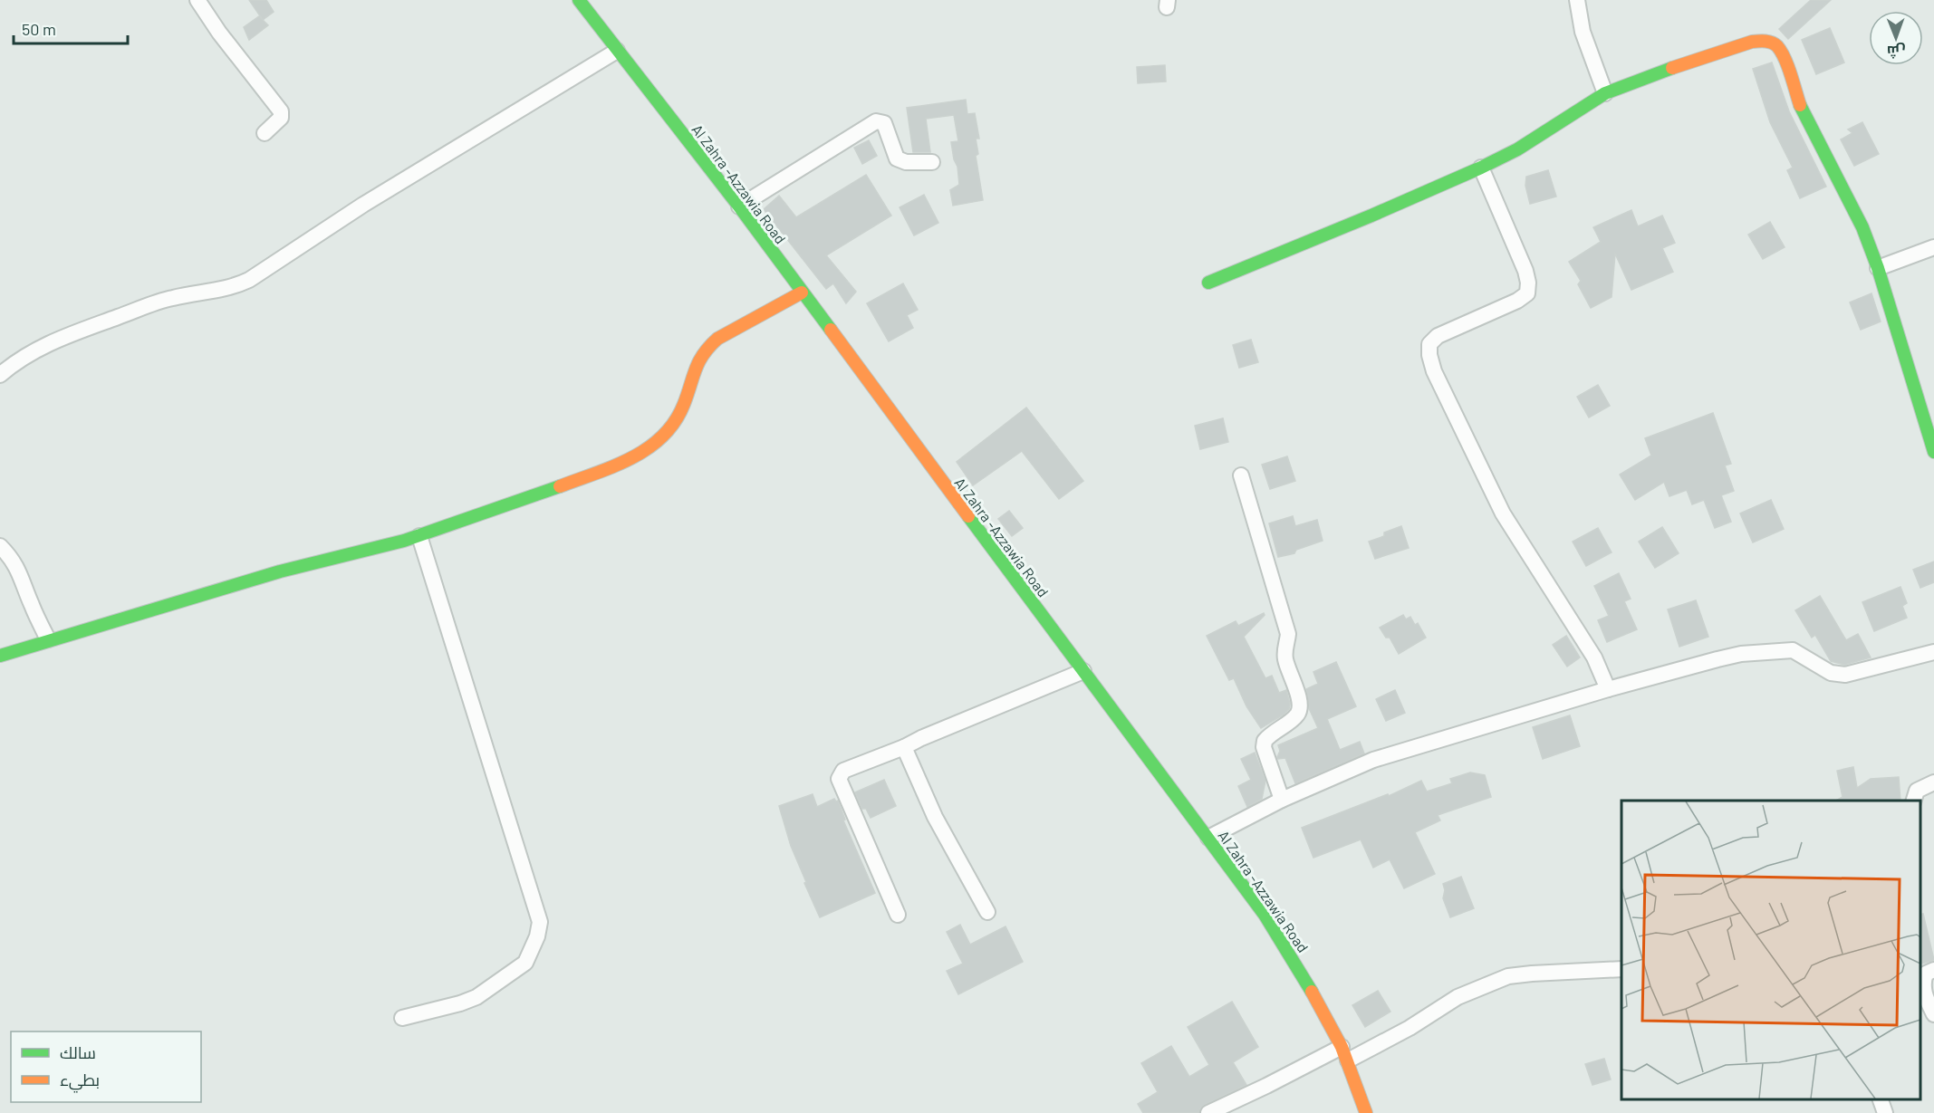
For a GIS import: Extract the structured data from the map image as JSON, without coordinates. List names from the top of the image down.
{
  "streets": {
    "street": ["Al Zahra -Azzawia Road"]
  },
  "legend": ["سالك", "بطيء"],
  "scale_bar": "50 m",
  "north": "bottom"
}
